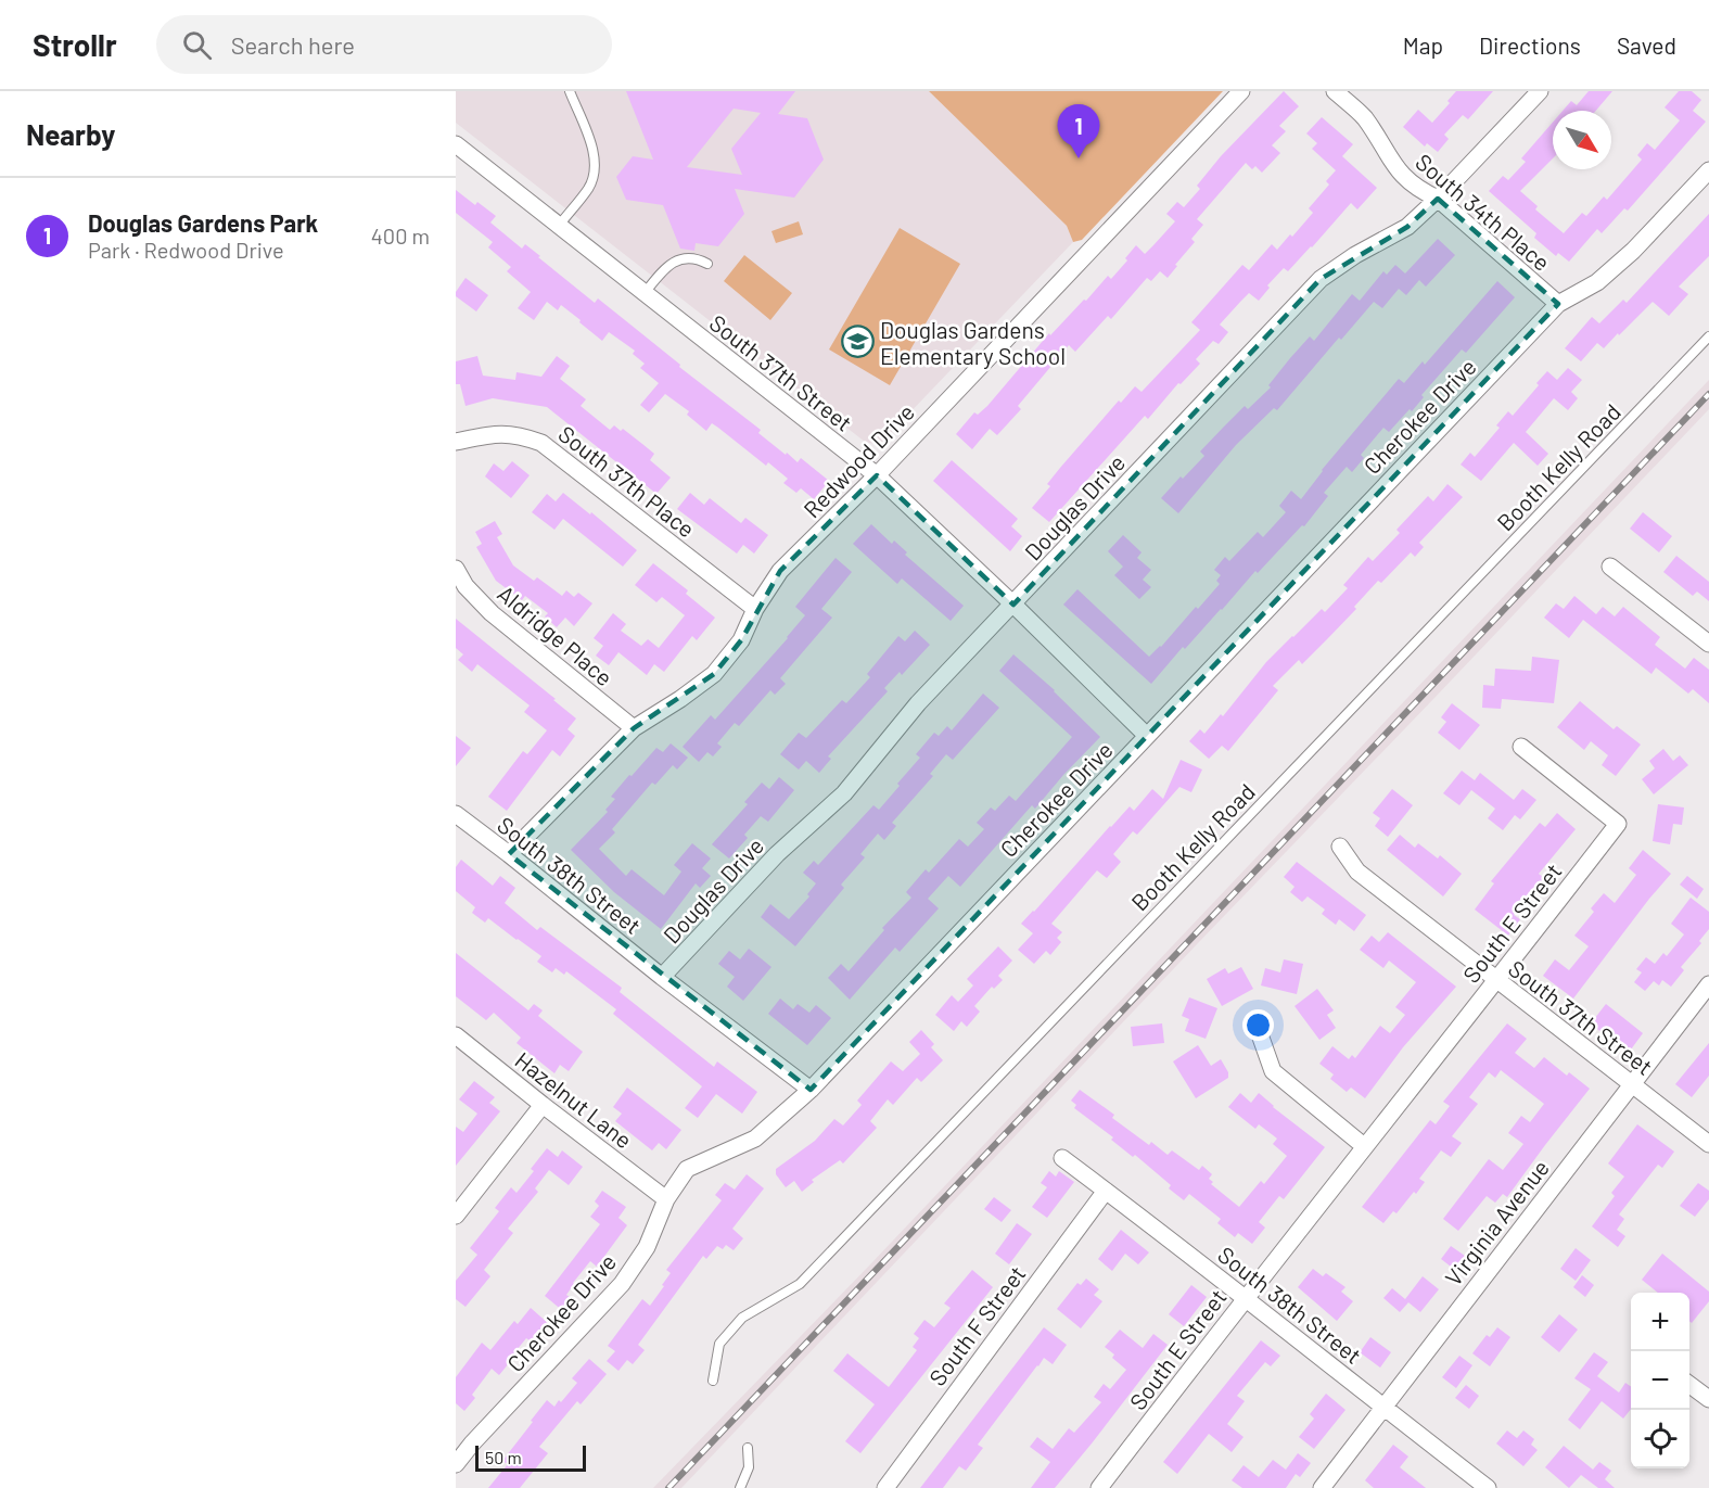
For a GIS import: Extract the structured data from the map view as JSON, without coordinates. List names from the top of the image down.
{
  "streets": {
    "street": [
      "South 34th Place",
      "South 37th Street",
      "Cherokee Drive",
      "Redwood Drive",
      "South 37th Place",
      "Douglas Drive",
      "Aldridge Place",
      "South 38th Street",
      "South E Street",
      "Hazelnut Lane",
      "Virginia Avenue",
      "South F Street"
    ],
    "lane": ["Booth Kelly Road"]
  },
  "crossings": [
    ["South 34th Place", "Cherokee Drive"],
    ["South 34th Place", "Douglas Drive"],
    ["South 37th Street", "Cherokee Drive"],
    ["South 37th Street", "Redwood Drive"],
    ["South 37th Street", "Douglas Drive"],
    ["South 37th Street", "South E Street"],
    ["South 37th Street", "Virginia Avenue"],
    ["Cherokee Drive", "South 38th Street"],
    ["Cherokee Drive", "Hazelnut Lane"],
    ["Redwood Drive", "South 37th Place"],
    ["Redwood Drive", "Aldridge Place"],
    ["Redwood Drive", "South 38th Street"],
    ["Douglas Drive", "South 38th Street"],
    ["South 38th Street", "South E Street"],
    ["South 38th Street", "Virginia Avenue"],
    ["South 38th Street", "South F Street"]
  ],
  "places": {
    "school or university": ["Douglas Gardens Elementary School"]
  },
  "scale_bar": "50 m",
  "north": "bottom right",
  "page": {
    "header": "Strollr",
    "search": "Search here",
    "nav": ["Map", "Directions", "Saved"],
    "heading": "Nearby",
    "pins": "1",
    "list": [
      {
        "mark": "1",
        "name": "Douglas Gardens Park",
        "note": "Park · Redwood Drive",
        "value": "400 m"
      }
    ],
    "map_buttons": ["+", "−"],
    "scale": "50 m"
  }
}
